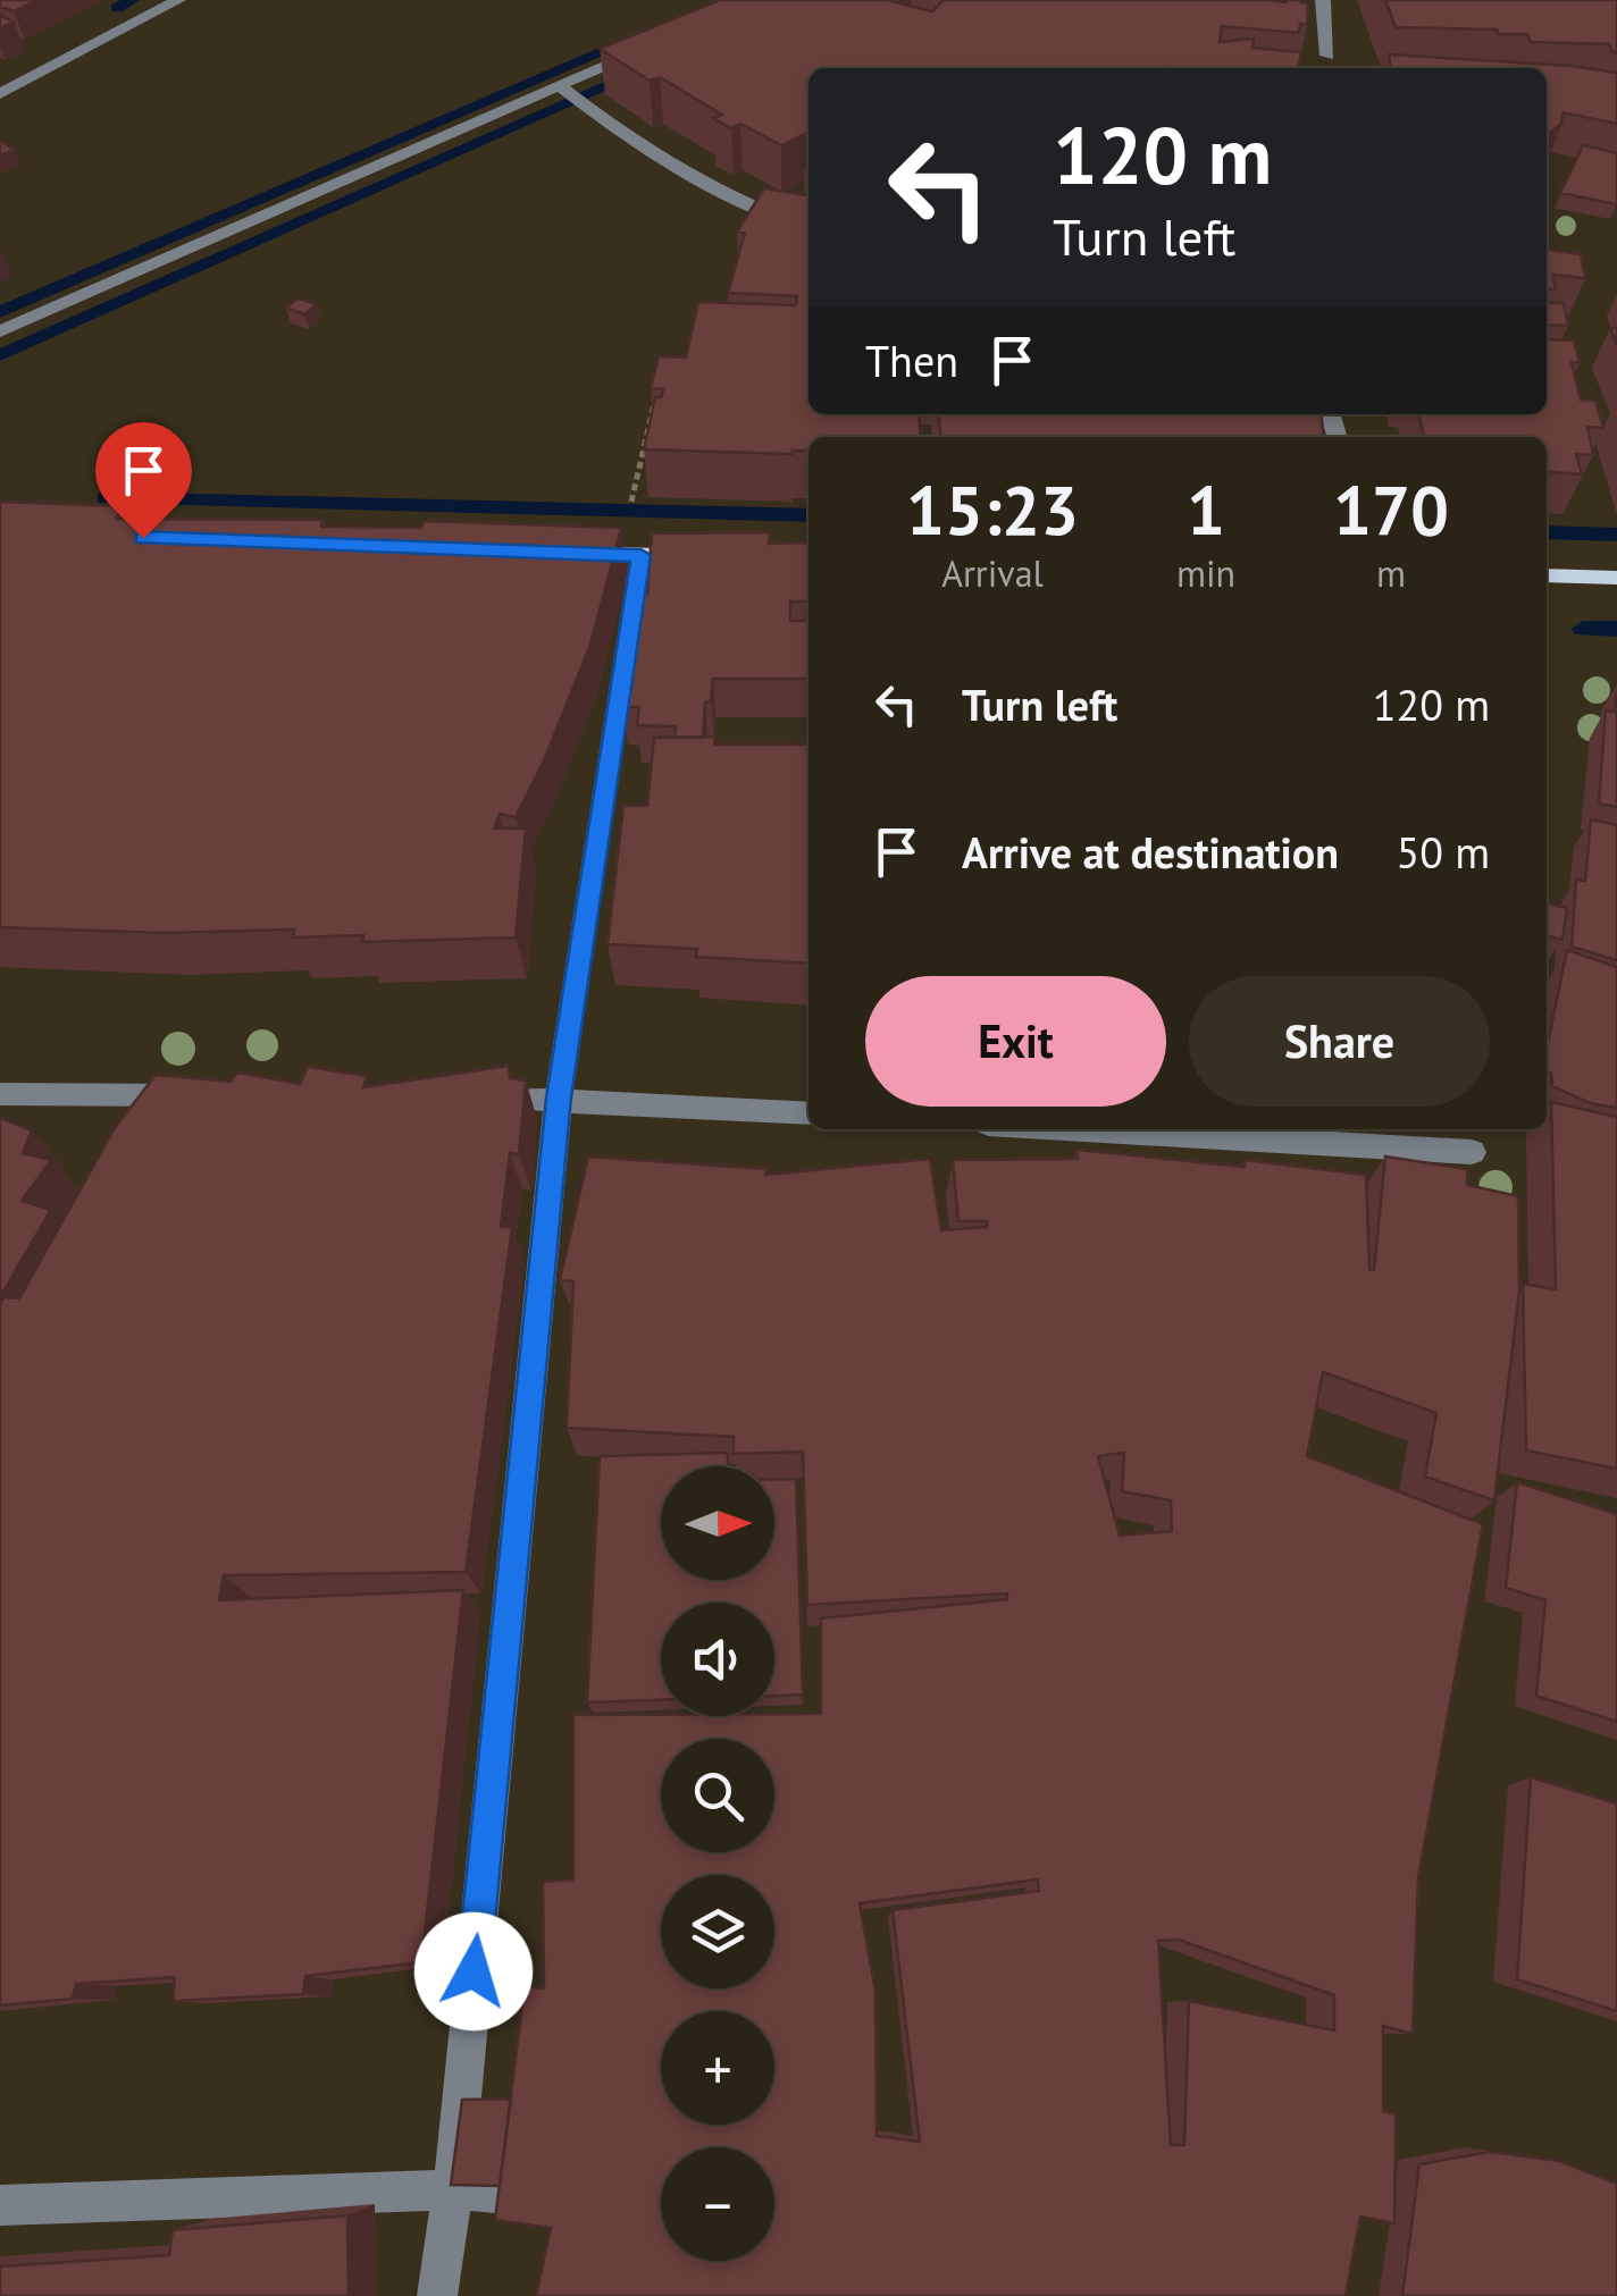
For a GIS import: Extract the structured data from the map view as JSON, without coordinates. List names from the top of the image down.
{
  "north": "right",
  "page": {
    "turn": ["120 m", "Turn left"],
    "then": "Then",
    "eta": [
      "15:23",
      "Arrival",
      "1",
      "min",
      "170",
      "m"
    ],
    "list": [
      {
        "name": "Turn left",
        "value": "120 m"
      },
      {
        "name": "Arrive at destination",
        "value": "50 m"
      }
    ],
    "buttons": ["Exit", "Share"],
    "map_buttons": ["+", "−"]
  }
}
